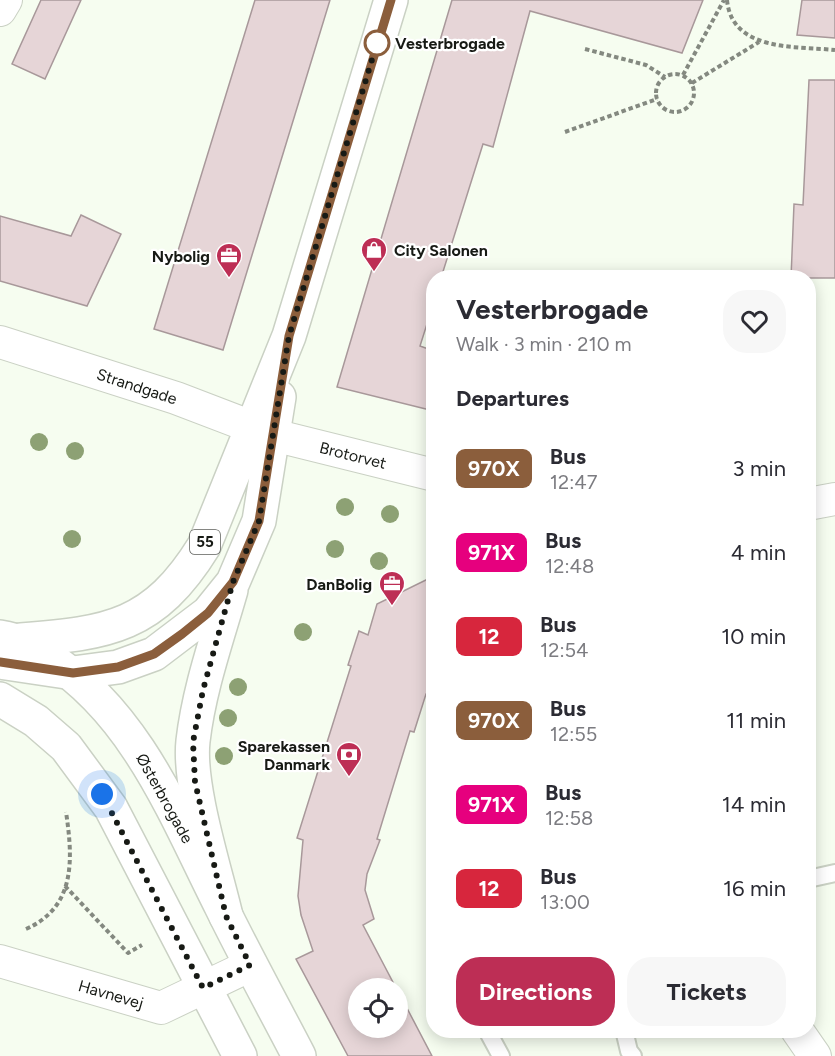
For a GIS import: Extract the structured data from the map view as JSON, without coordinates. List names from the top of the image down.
{
  "streets": {
    "main road": ["55", "Østerbrogade"],
    "street": ["Strandgade", "Brotorvet", "Havnevej"]
  },
  "crossings": [
    ["Strandgade", "Brotorvet"],
    ["Strandgade", "55"],
    ["Brotorvet", "55"],
    ["55", "Østerbrogade"],
    ["Østerbrogade", "Havnevej"]
  ],
  "places": {
    "other": ["Vesterbrogade"],
    "shop": ["City Salonen"],
    "office": ["Nybolig", "DanBolig"],
    "bank": ["Sparekassen Danmark"]
  },
  "lines": ["bus line 970X"],
  "page": {
    "heading": [
      ["Vesterbrogade", "Walk · 3 min · 210 m"],
      "Departures"
    ],
    "list": [
      {
        "mark": "970X",
        "name": "Bus",
        "note": "12:47",
        "value": "3 min"
      },
      {
        "mark": "971X",
        "name": "Bus",
        "note": "12:48",
        "value": "4 min"
      },
      {
        "mark": "12",
        "name": "Bus",
        "note": "12:54",
        "value": "10 min"
      },
      {
        "mark": "970X",
        "name": "Bus",
        "note": "12:55",
        "value": "11 min"
      },
      {
        "mark": "971X",
        "name": "Bus",
        "note": "12:58",
        "value": "14 min"
      },
      {
        "mark": "12",
        "name": "Bus",
        "note": "13:00",
        "value": "16 min"
      }
    ],
    "buttons": ["Directions", "Tickets"]
  }
}
